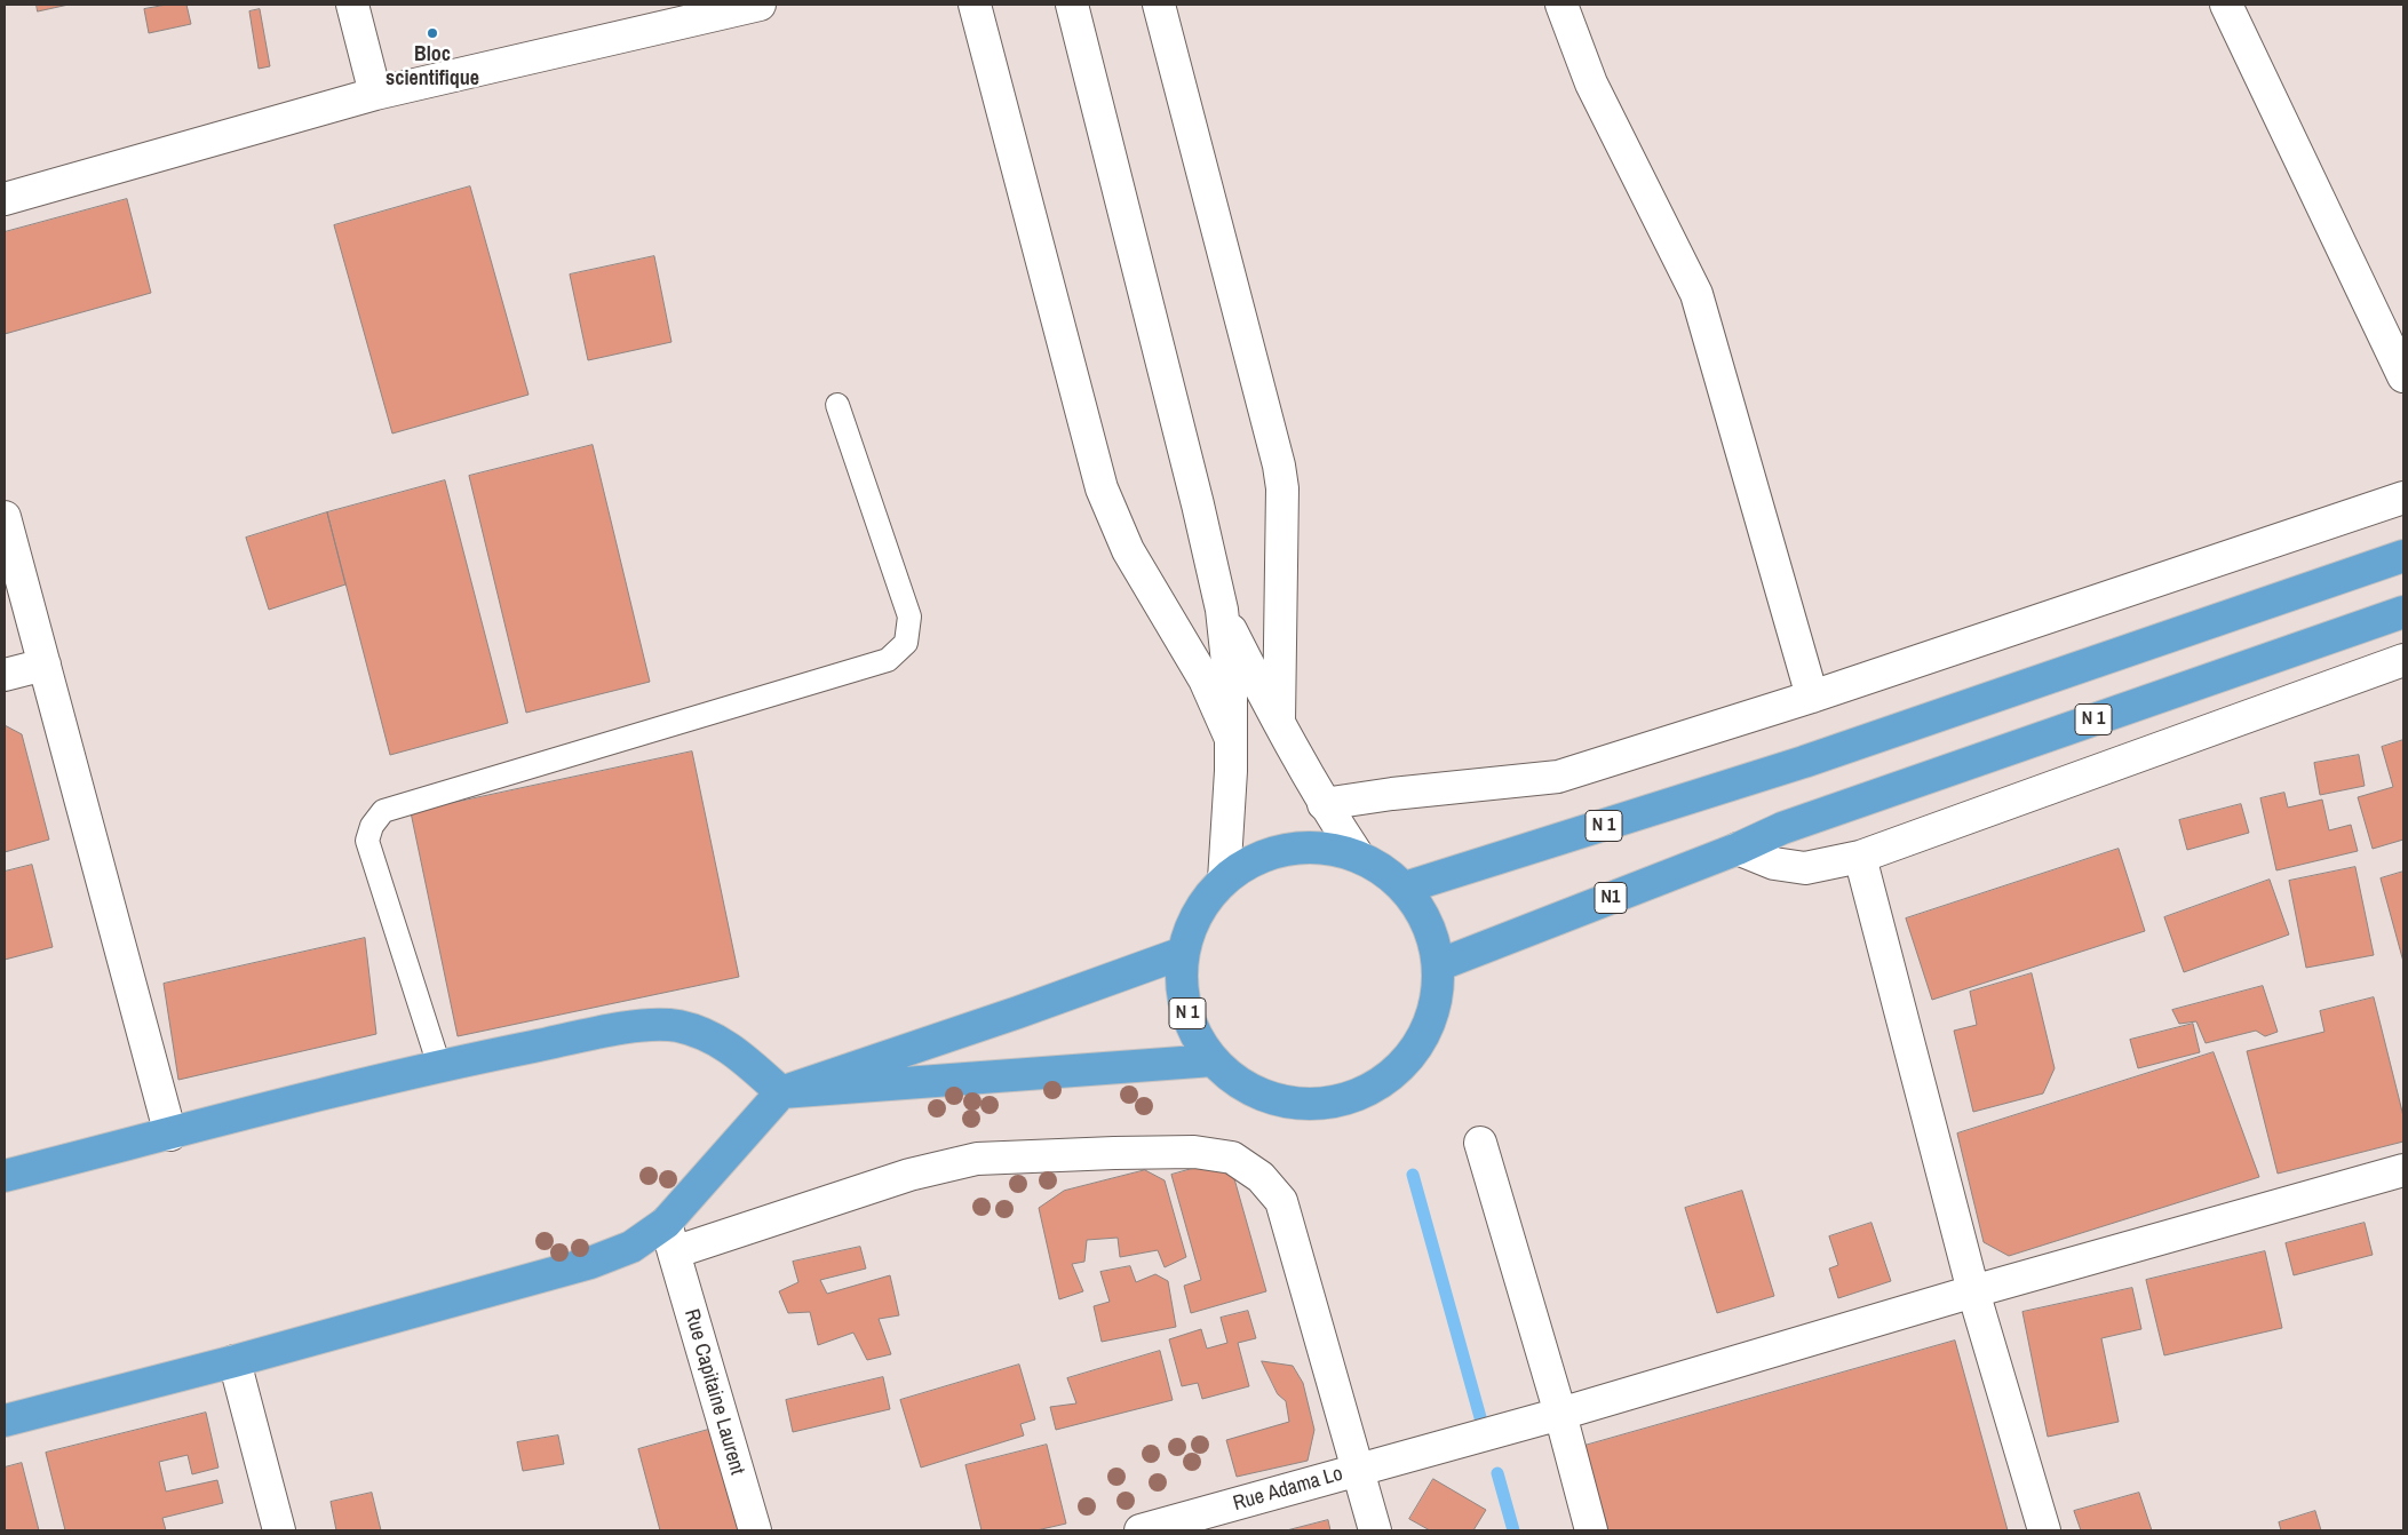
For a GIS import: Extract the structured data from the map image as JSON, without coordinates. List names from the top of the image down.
{
  "streets": {
    "highway": ["N 1", "N1"],
    "street": ["Rue Capitaine Laurent", "Rue Adama Lo"]
  },
  "crossings": [
    ["N 1", "N1"]
  ],
  "places": ["Bloc scientifique"]
}
